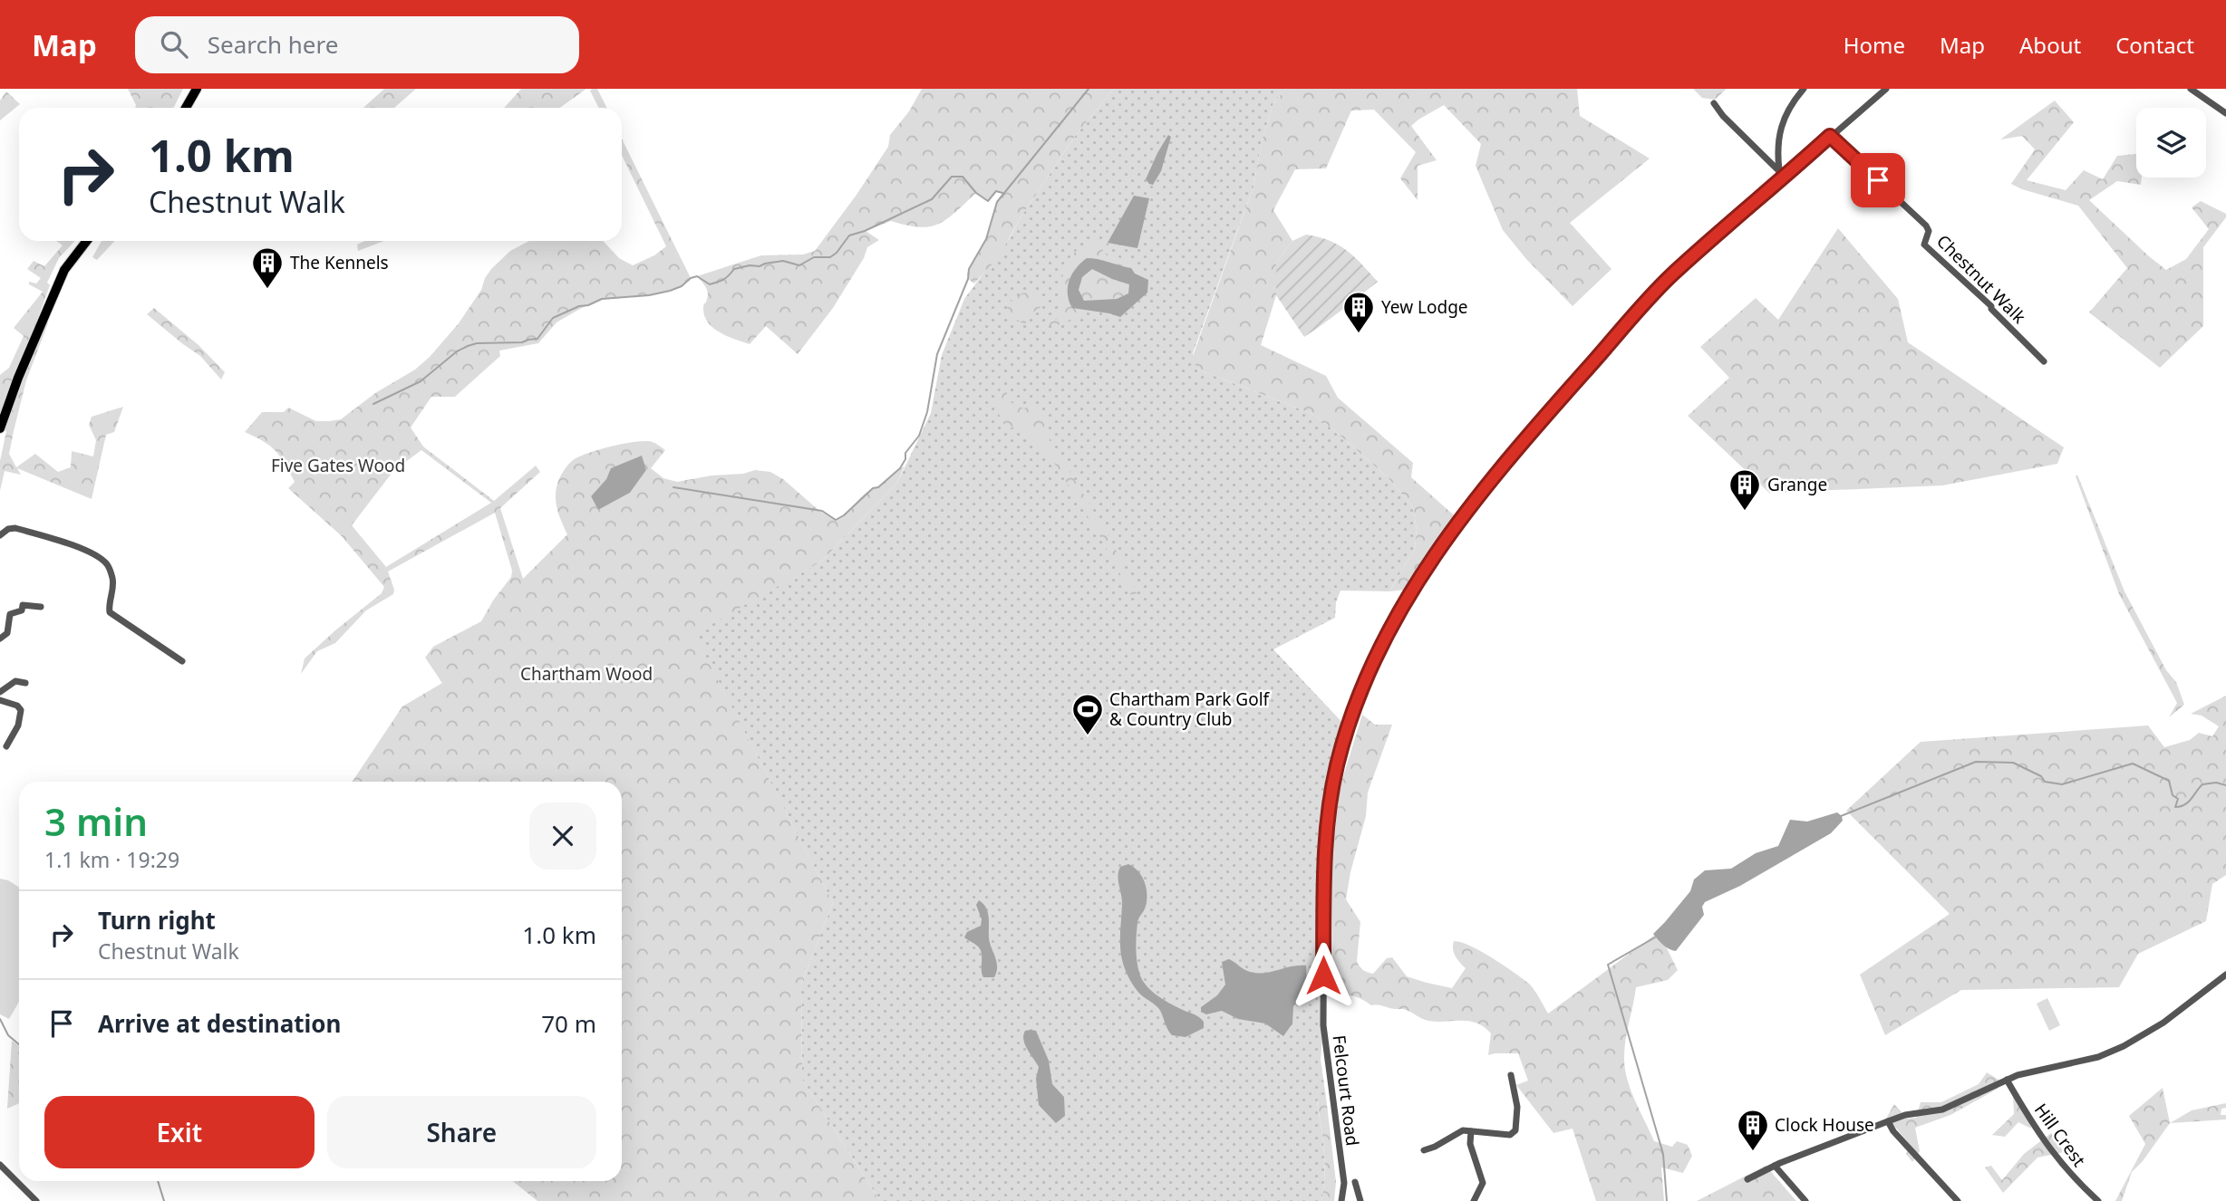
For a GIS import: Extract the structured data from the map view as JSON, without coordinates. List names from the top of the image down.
{
  "streets": {
    "street": ["Chestnut Walk", "Felcourt Road", "Hill Crest"]
  },
  "crossings": [
    ["Chestnut Walk", "Felcourt Road"]
  ],
  "parks": ["Five Gates Wood", "Chartham Wood"],
  "places": {
    "building": [
      "The Kennels",
      "Yew Lodge",
      "Grange",
      "Clock House"
    ],
    "sports": ["Chartham Park Golf & Country Club"]
  },
  "page": {
    "header": "Map",
    "search": "Search here",
    "nav": [
      "Home",
      "Map",
      "About",
      "Contact"
    ],
    "turn": ["1.0 km", "Chestnut Walk"],
    "heading": ["3 min", "1.1 km · 19:29"],
    "list": [
      {
        "name": "Turn right",
        "note": "Chestnut Walk",
        "value": "1.0 km"
      },
      {
        "name": "Arrive at destination",
        "value": "70 m"
      }
    ],
    "buttons": ["Exit", "Share"]
  }
}
